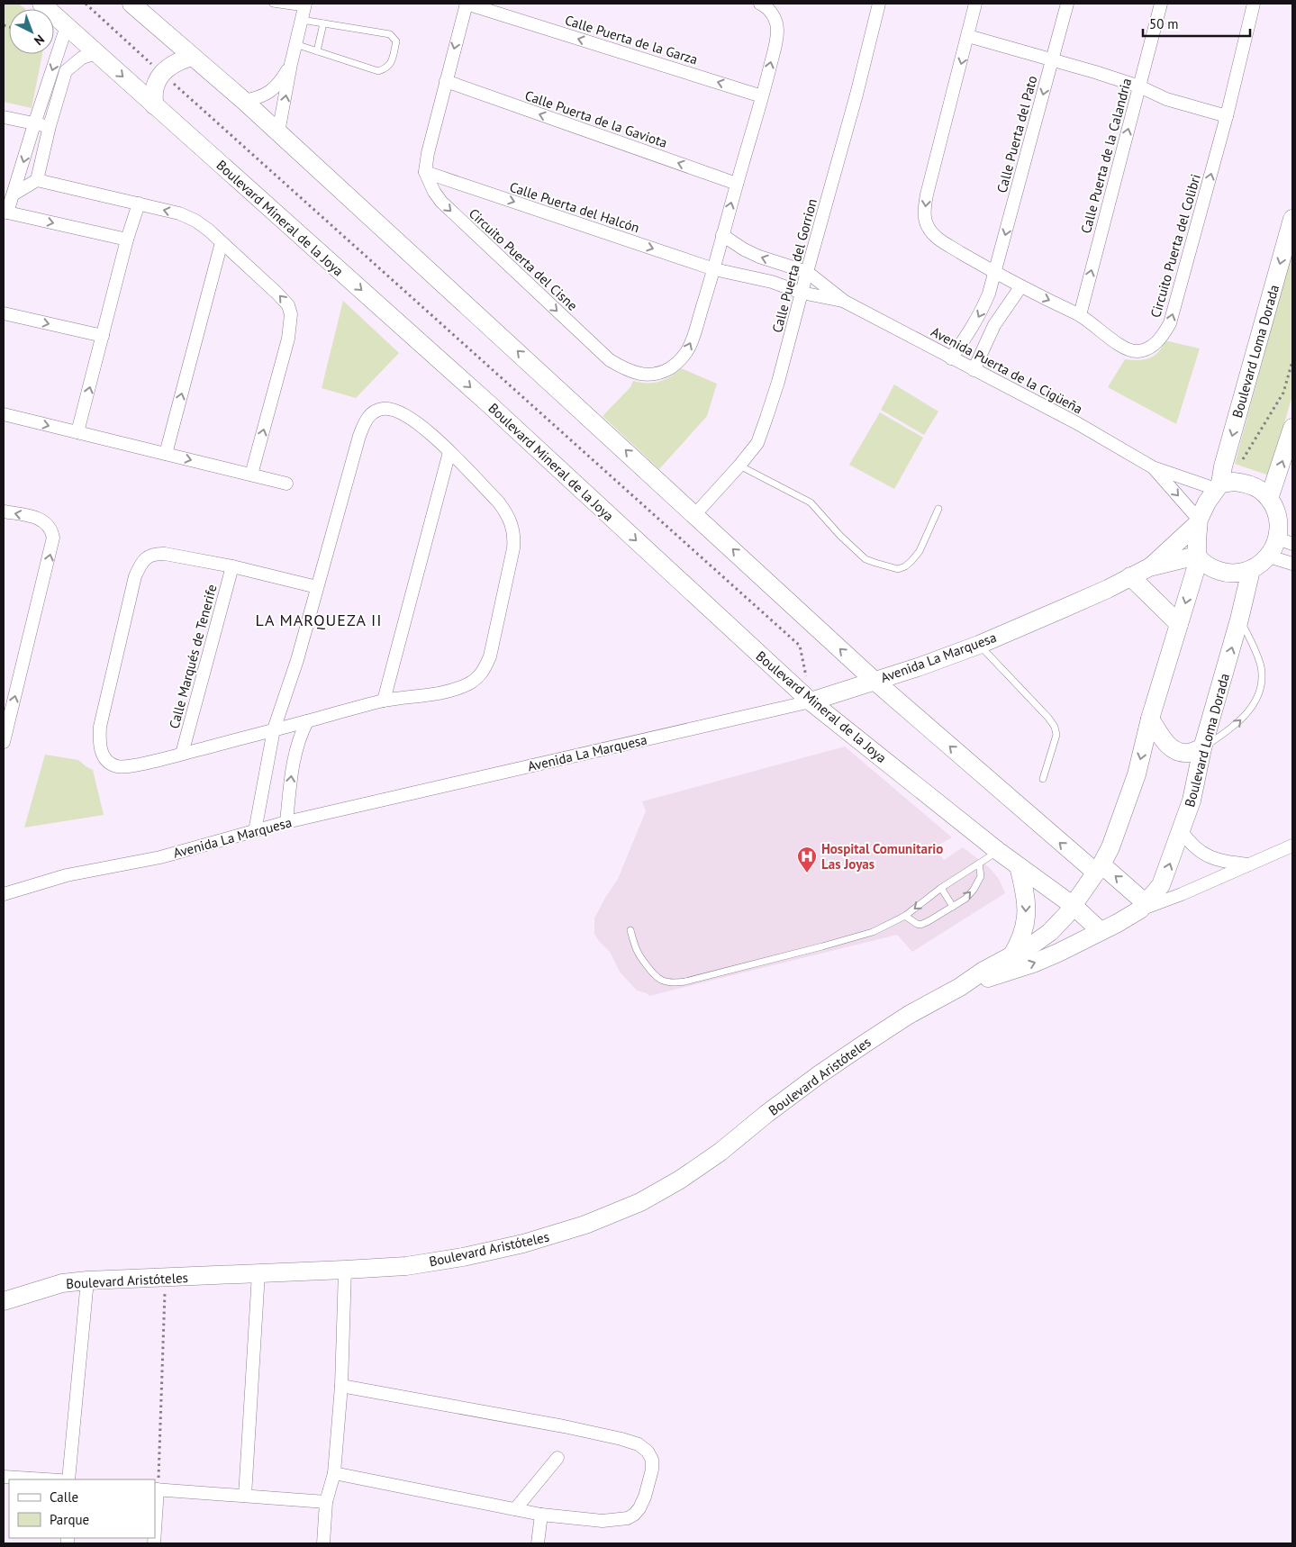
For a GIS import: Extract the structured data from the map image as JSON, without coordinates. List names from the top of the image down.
{
  "streets": {
    "street": [
      "Calle Puerta de la Garza",
      "Calle Puerta de la Gaviota",
      "Calle Puerta del Pato",
      "Calle Puerta de la Calandria",
      "Calle Puerta del Halcón",
      "Boulevard Mineral de la Joya",
      "Circuito Puerta del Colibri",
      "Circuito Puerta del Cisne",
      "Calle Puerta del Gorrion",
      "Boulevard Loma Dorada",
      "Avenida Puerta de la Cigüeña",
      "Calle Marqués de Tenerife",
      "Avenida La Marquesa",
      "Boulevard Aristóteles"
    ]
  },
  "crossings": [
    ["Calle Puerta de la Garza", "Circuito Puerta del Cisne"],
    ["Calle Puerta de la Gaviota", "Circuito Puerta del Cisne"],
    ["Calle Puerta del Pato", "Circuito Puerta del Colibri"],
    ["Calle Puerta de la Calandria", "Circuito Puerta del Colibri"],
    ["Calle Puerta del Halcón", "Circuito Puerta del Cisne"],
    ["Boulevard Mineral de la Joya", "Avenida La Marquesa"],
    ["Boulevard Mineral de la Joya", "Boulevard Aristóteles"],
    ["Calle Puerta del Gorrion", "Avenida Puerta de la Cigüeña"],
    ["Boulevard Loma Dorada", "Avenida Puerta de la Cigüeña"],
    ["Boulevard Loma Dorada", "Avenida La Marquesa"],
    ["Boulevard Loma Dorada", "Boulevard Aristóteles"],
    ["Avenida Puerta de la Cigüeña", "Avenida La Marquesa"]
  ],
  "one_way": [
    "Calle Puerta de la Garza",
    "Calle Puerta de la Gaviota",
    "Calle Puerta del Pato",
    "Calle Puerta de la Calandria",
    "Calle Puerta del Halcón"
  ],
  "districts": ["LA MARQUEZA II"],
  "places": {
    "hospital": ["Hospital Comunitario Las Joyas"]
  },
  "legend": ["Calle", "Parque"],
  "scale_bar": "50 m",
  "north": "bottom right"
}
